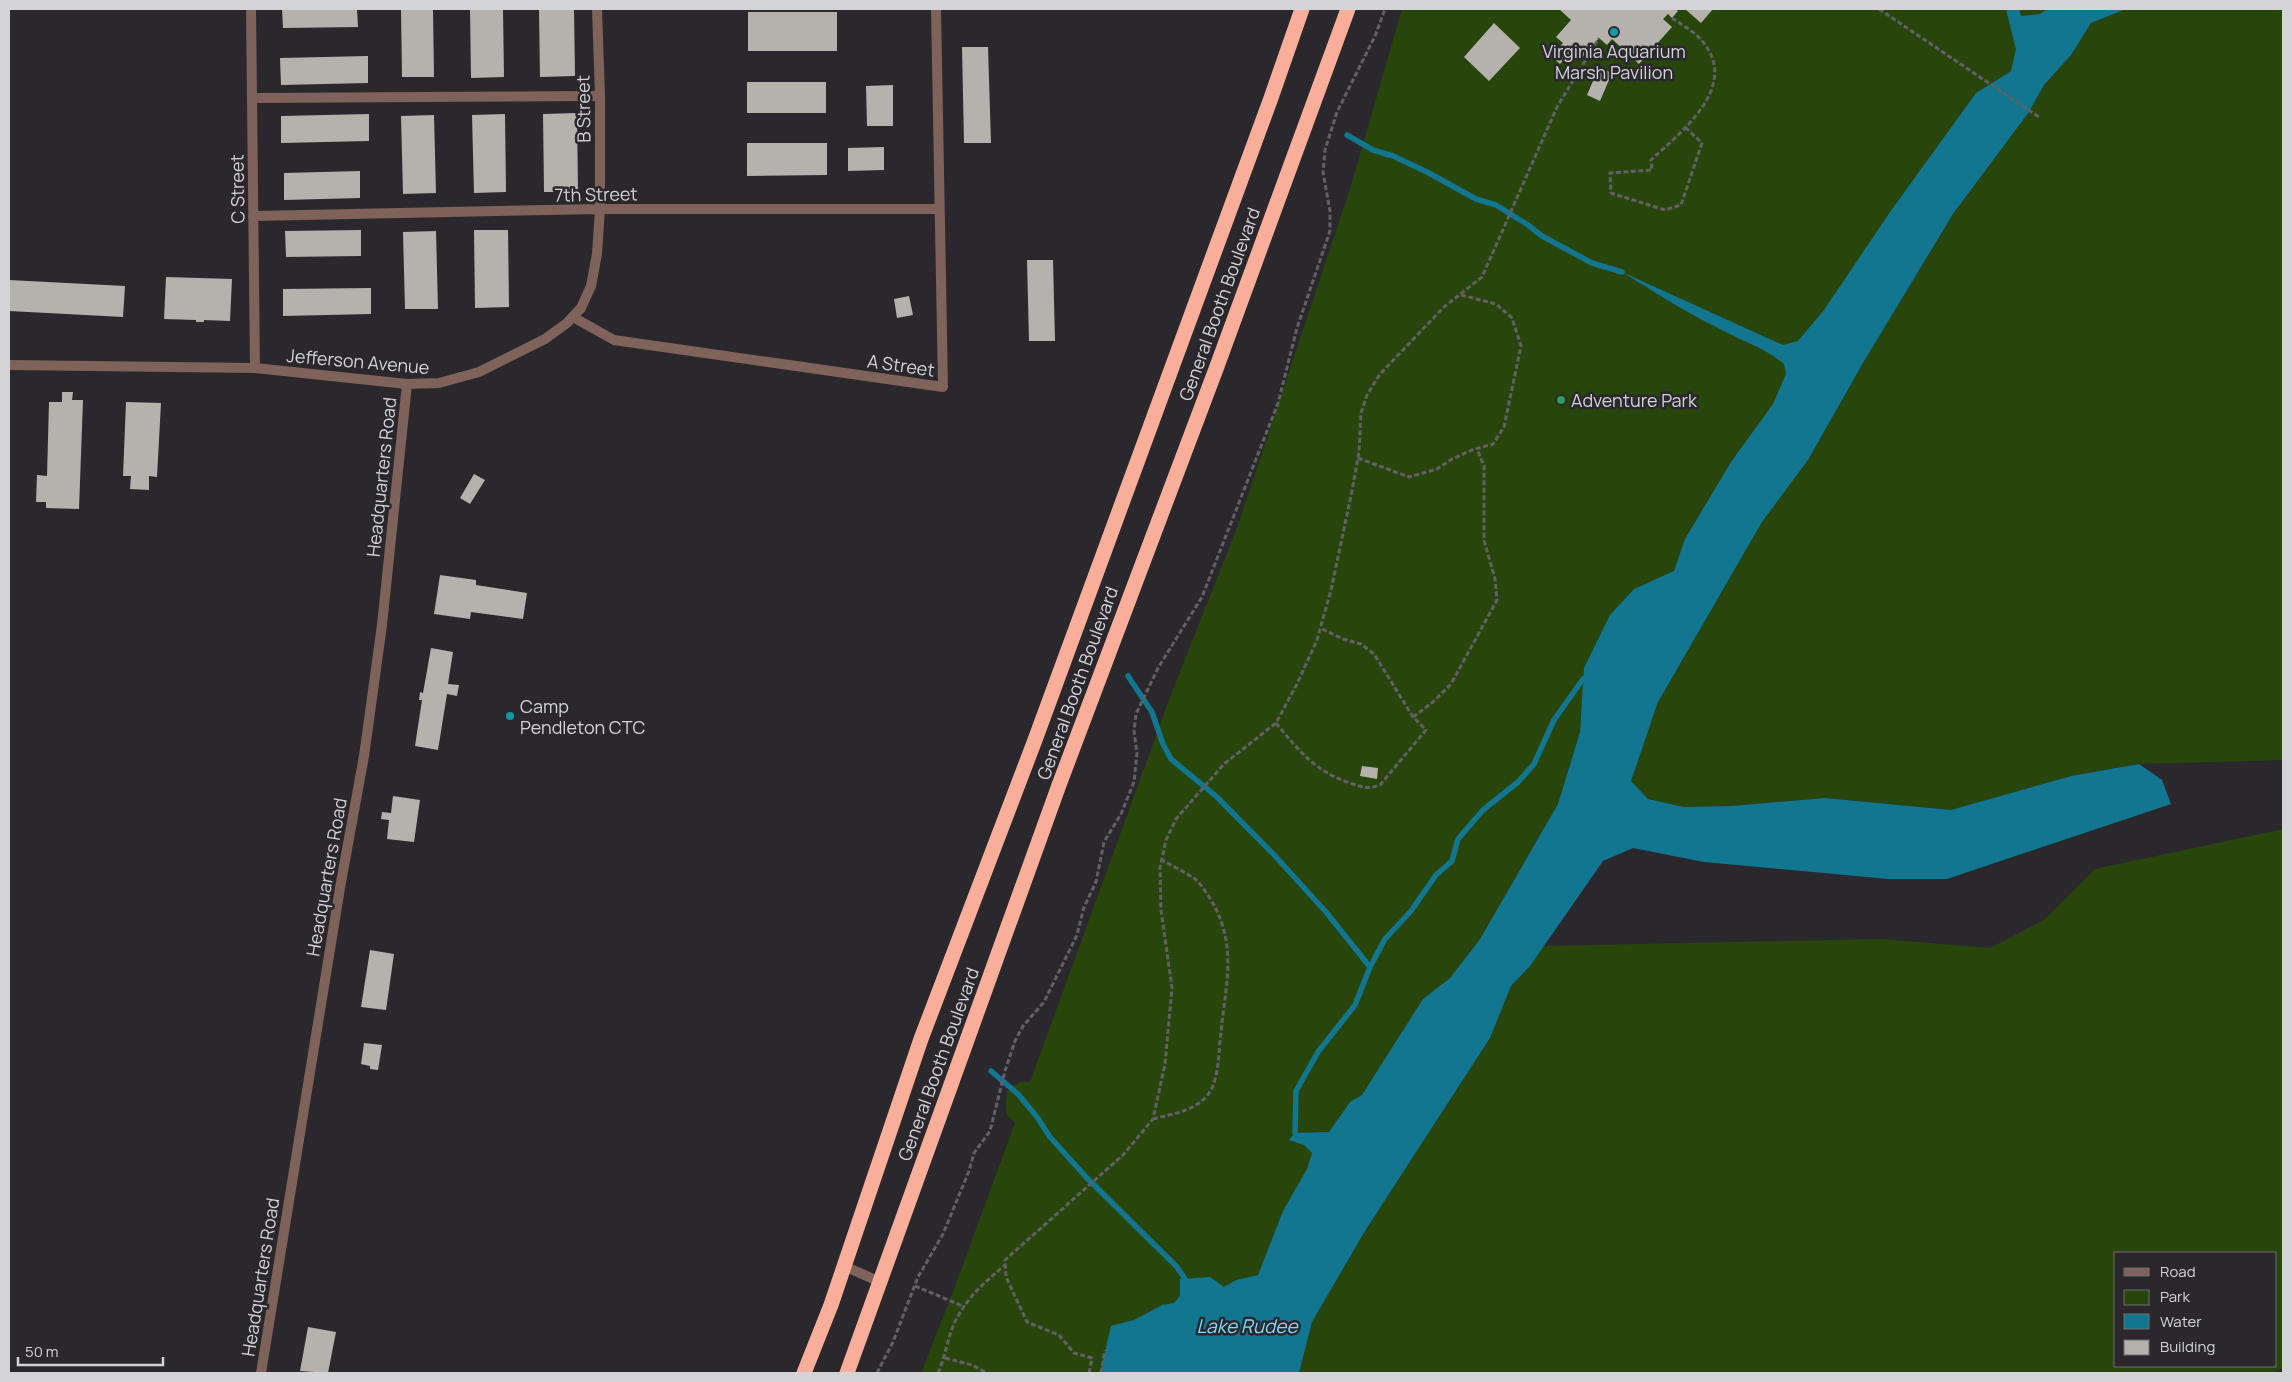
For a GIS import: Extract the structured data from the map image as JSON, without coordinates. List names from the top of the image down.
{
  "streets": {
    "highway": ["General Booth Boulevard"],
    "street": [
      "B Street",
      "C Street",
      "7th Street",
      "Jefferson Avenue",
      "A Street",
      "Headquarters Road"
    ]
  },
  "crossings": [
    ["B Street", "7th Street"],
    ["B Street", "Jefferson Avenue"],
    ["C Street", "7th Street"],
    ["C Street", "Jefferson Avenue"],
    ["7th Street", "Jefferson Avenue"],
    ["7th Street", "A Street"],
    ["Jefferson Avenue", "A Street"],
    ["Jefferson Avenue", "Headquarters Road"]
  ],
  "water": ["Lake Rudee"],
  "places": ["Virginia Aquarium Marsh Pavilion", "Adventure Park", "Camp Pendleton CTC"],
  "legend": [
    "Road",
    "Park",
    "Water",
    "Building"
  ],
  "scale_bar": "50 m"
}
